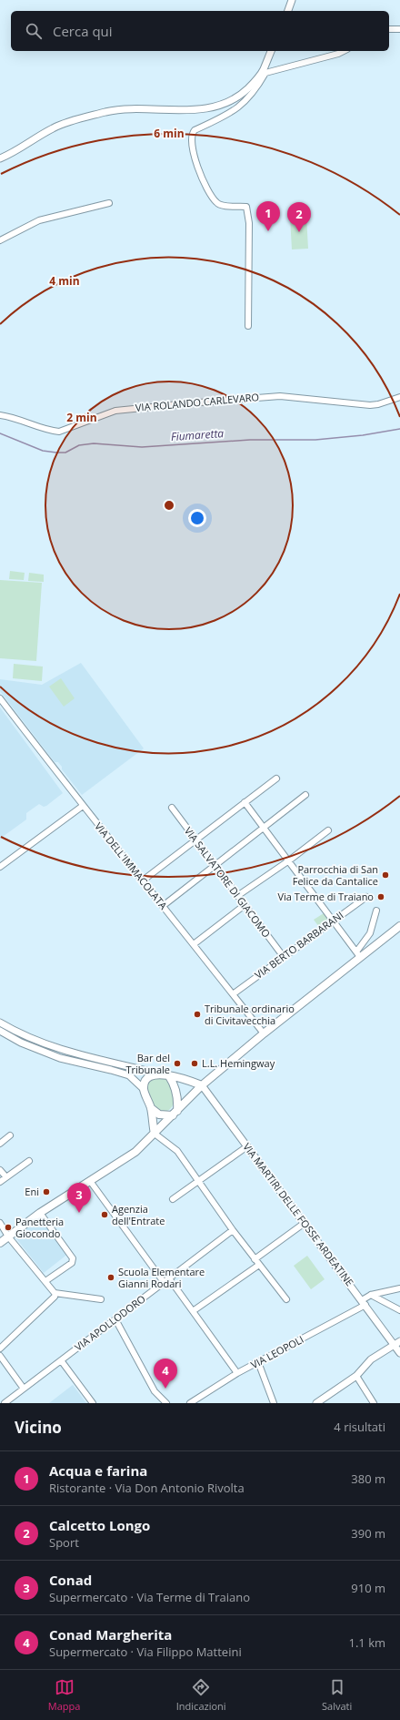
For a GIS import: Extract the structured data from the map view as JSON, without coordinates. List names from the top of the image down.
{
  "streets": {
    "street": [
      "VIA ROLANDO CARLEVARO",
      "VIA DELL'IMMACOLATA",
      "VIA SALVATORE DI GIACOMO",
      "VIA BERTO BARBARANI",
      "VIA MARTIRI DELLE FOSSE ARDEATINE",
      "VIA APOLLODORO",
      "VIA LEOPOLI"
    ]
  },
  "crossings": [
    ["VIA DELL'IMMACOLATA", "VIA BERTO BARBARANI"],
    ["VIA SALVATORE DI GIACOMO", "VIA BERTO BARBARANI"],
    ["VIA MARTIRI DELLE FOSSE ARDEATINE", "VIA LEOPOLI"]
  ],
  "water": ["Fiumaretta"],
  "places": [
    "Parrocchia di San Felice da Cantalice",
    "Via Terme di Traiano",
    "Tribunale ordinario di Civitavecchia",
    "Bar del Tribunale",
    "L.L. Hemingway",
    "Eni",
    "Agenzia dell'Entrate",
    "Panetteria Giocondo",
    "Scuola Elementare Gianni Rodari"
  ],
  "page": {
    "search": "Cerca qui",
    "pins": [
      "1",
      "2",
      "3",
      "4"
    ],
    "heading": ["Vicino", "4 risultati"],
    "list": [
      {
        "mark": "1",
        "name": "Acqua e farina",
        "note": "Ristorante · Via Don Antonio Rivolta",
        "value": "380 m"
      },
      {
        "mark": "2",
        "name": "Calcetto Longo",
        "note": "Sport",
        "value": "390 m"
      },
      {
        "mark": "3",
        "name": "Conad",
        "note": "Supermercato · Via Terme di Traiano",
        "value": "910 m"
      },
      {
        "mark": "4",
        "name": "Conad Margherita",
        "note": "Supermercato · Via Filippo Matteini",
        "value": "1.1 km"
      }
    ],
    "nav": ["Mappa", "Indicazioni", "Salvati"]
  },
  "rings": ["6 min", "4 min", "2 min"]
}
